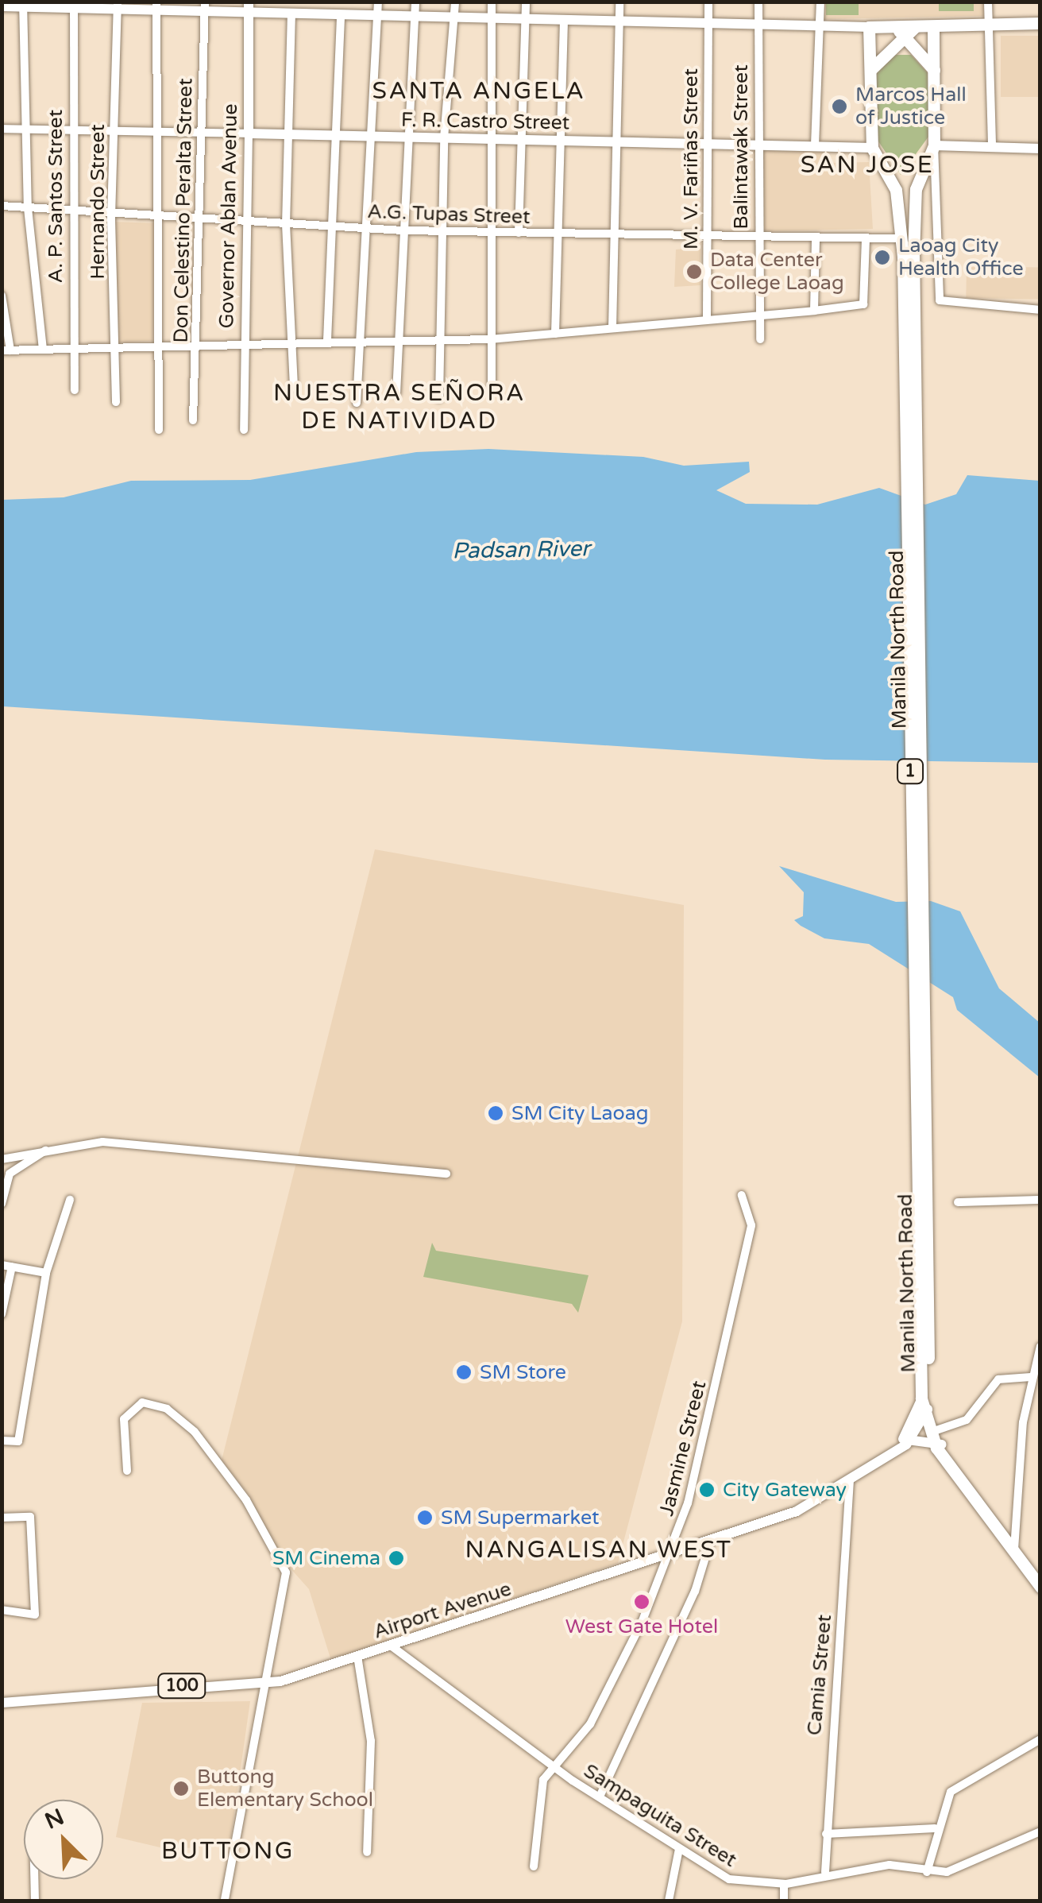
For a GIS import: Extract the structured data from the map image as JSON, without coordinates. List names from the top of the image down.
{
  "streets": {
    "highway": ["Manila North Road", "1"],
    "main road": [
      "F. R. Castro Street",
      "Governor Ablan Avenue",
      "Airport Avenue",
      "100"
    ],
    "street": [
      "Balintawak Street",
      "M. V. Fariñas Street",
      "A. P. Santos Street",
      "Hernando Street",
      "Don Celestino Peralta Street",
      "A.G. Tupas Street",
      "Jasmine Street",
      "Camia Street",
      "Sampaguita Street"
    ]
  },
  "crossings": [
    ["F. R. Castro Street", "Balintawak Street"],
    ["F. R. Castro Street", "M. V. Fariñas Street"],
    ["F. R. Castro Street", "A. P. Santos Street"],
    ["F. R. Castro Street", "Hernando Street"],
    ["F. R. Castro Street", "Don Celestino Peralta Street"],
    ["F. R. Castro Street", "Governor Ablan Avenue"],
    ["F. R. Castro Street", "Manila North Road"],
    ["Balintawak Street", "A.G. Tupas Street"],
    ["M. V. Fariñas Street", "A.G. Tupas Street"],
    ["A. P. Santos Street", "A.G. Tupas Street"],
    ["Hernando Street", "A.G. Tupas Street"],
    ["Don Celestino Peralta Street", "A.G. Tupas Street"],
    ["A.G. Tupas Street", "Governor Ablan Avenue"],
    ["Manila North Road", "Airport Avenue"],
    ["Jasmine Street", "Airport Avenue"],
    ["Jasmine Street", "Sampaguita Street"],
    ["Airport Avenue", "Camia Street"],
    ["Airport Avenue", "Sampaguita Street"],
    ["Camia Street", "Sampaguita Street"]
  ],
  "districts": [
    "SANTA ANGELA",
    "SAN JOSE",
    "NUESTRA SEÑORA DE NATIVIDAD",
    "NANGALISAN WEST",
    "BUTTONG"
  ],
  "water": ["Padsan River"],
  "places": [
    "Marcos Hall of Justice",
    "Laoag City Health Office",
    "Data Center College Laoag",
    "SM City Laoag",
    "SM Store",
    "City Gateway",
    "SM Supermarket",
    "SM Cinema",
    "West Gate Hotel",
    "Buttong Elementary School"
  ],
  "north": "top left"
}
